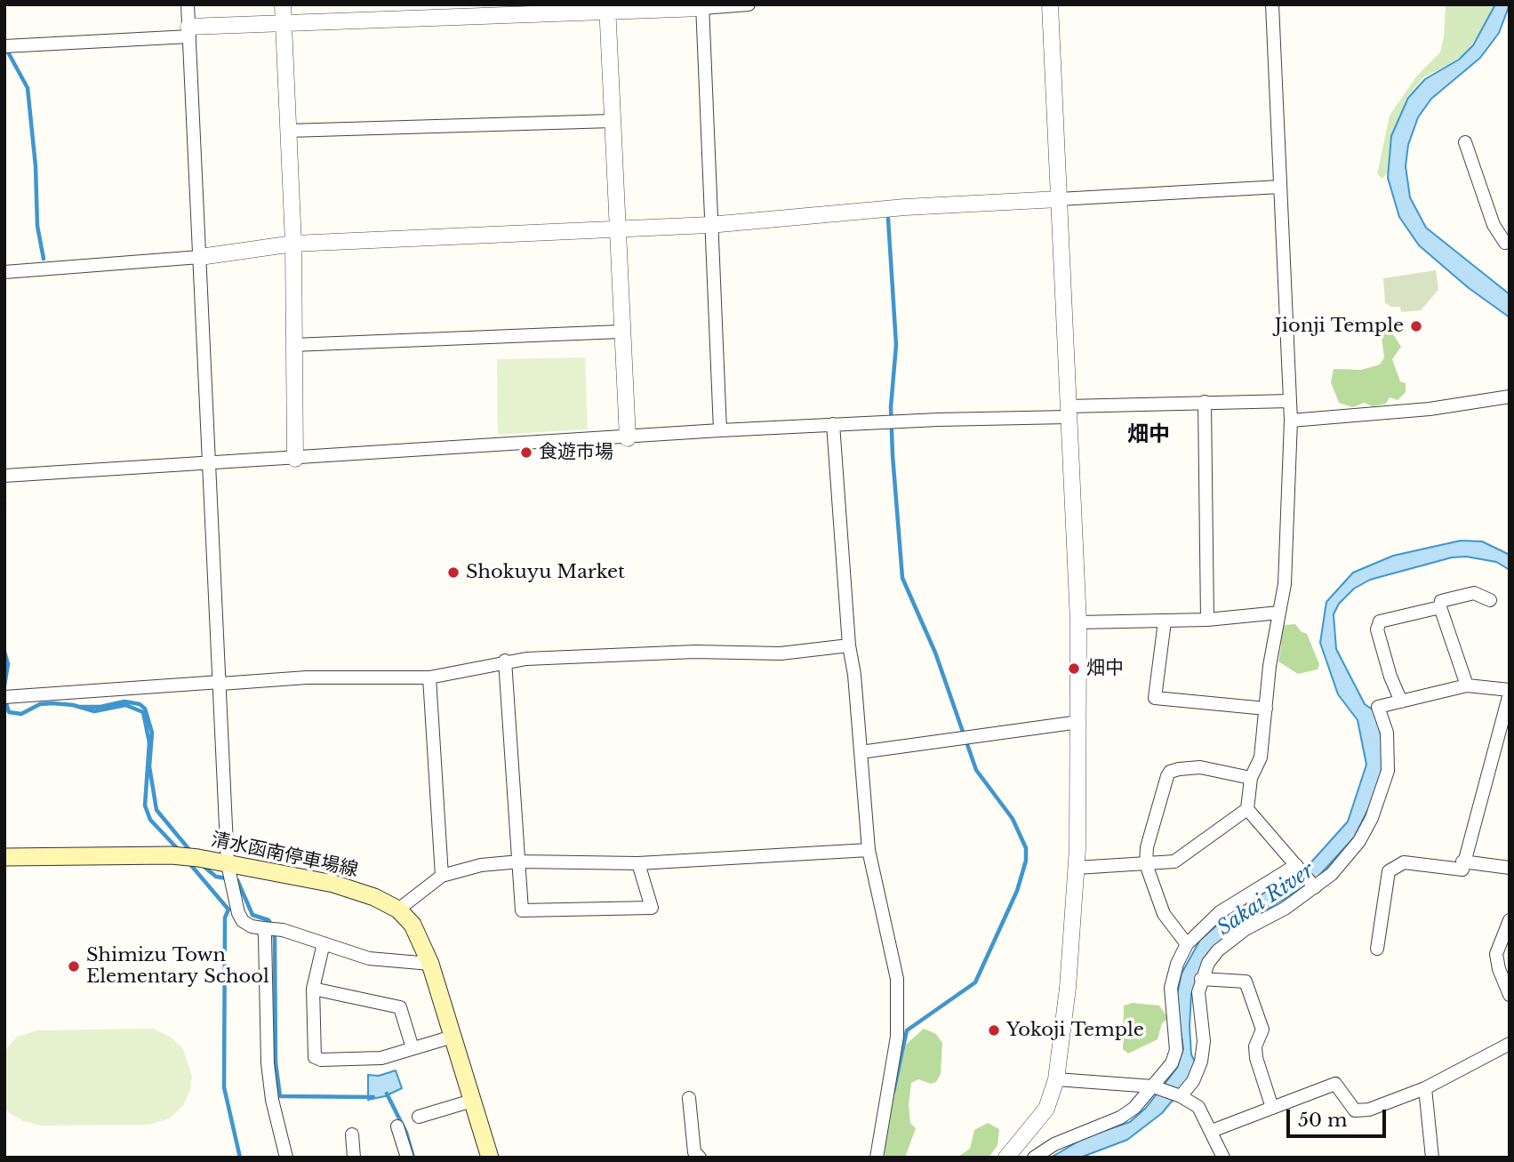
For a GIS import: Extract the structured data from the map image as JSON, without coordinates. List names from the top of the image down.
{
  "streets": {
    "main road": ["清水函南停車場線"]
  },
  "districts": ["畑中"],
  "water": ["Sakai River"],
  "places": [
    "Jionji Temple",
    "食遊市場",
    "Shokuyu Market",
    "畑中",
    "Shimizu Town Elementary School",
    "Yokoji Temple"
  ],
  "scale_bar": "50 m"
}
